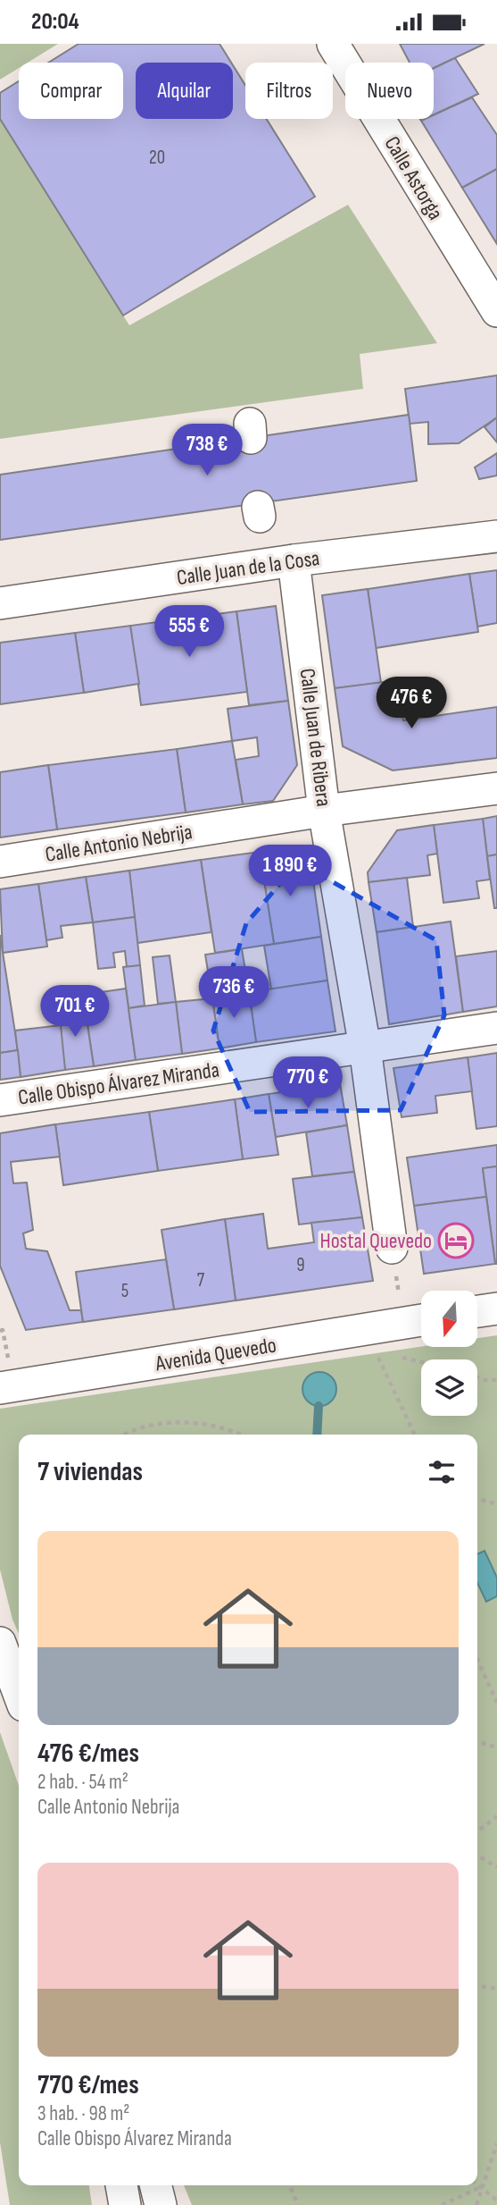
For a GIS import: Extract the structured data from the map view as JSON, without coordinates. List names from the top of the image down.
{
  "streets": {
    "street": [
      "Calle Astorga",
      "Calle Juan de la Cosa",
      "Calle Juan de Ribera",
      "Calle Antonio Nebrija",
      "Calle Obispo Álvarez Miranda",
      "Avenida Quevedo"
    ]
  },
  "crossings": [
    ["Calle Juan de la Cosa", "Calle Juan de Ribera"],
    ["Calle Juan de Ribera", "Calle Antonio Nebrija"],
    ["Calle Juan de Ribera", "Calle Obispo Álvarez Miranda"]
  ],
  "places": {
    "hotel": ["Hostal Quevedo"]
  },
  "house_numbers": [
    "20",
    "9",
    "7",
    "5"
  ],
  "north": "bottom",
  "page": {
    "status": "20:04",
    "chip": [
      "Comprar",
      "Alquilar",
      "Filtros",
      "Nuevo"
    ],
    "price": [
      "738 €",
      "555 €",
      "476 €",
      "1 890 €",
      "736 €",
      "701 €",
      "770 €"
    ],
    "heading": "7 viviendas",
    "list": [
      {
        "name": "476 €/mes",
        "note": "2 hab. · 54 m² · Calle Antonio Nebrija"
      },
      {
        "name": "770 €/mes",
        "note": "3 hab. · 98 m² · Calle Obispo Álvarez Miranda"
      }
    ]
  }
}
